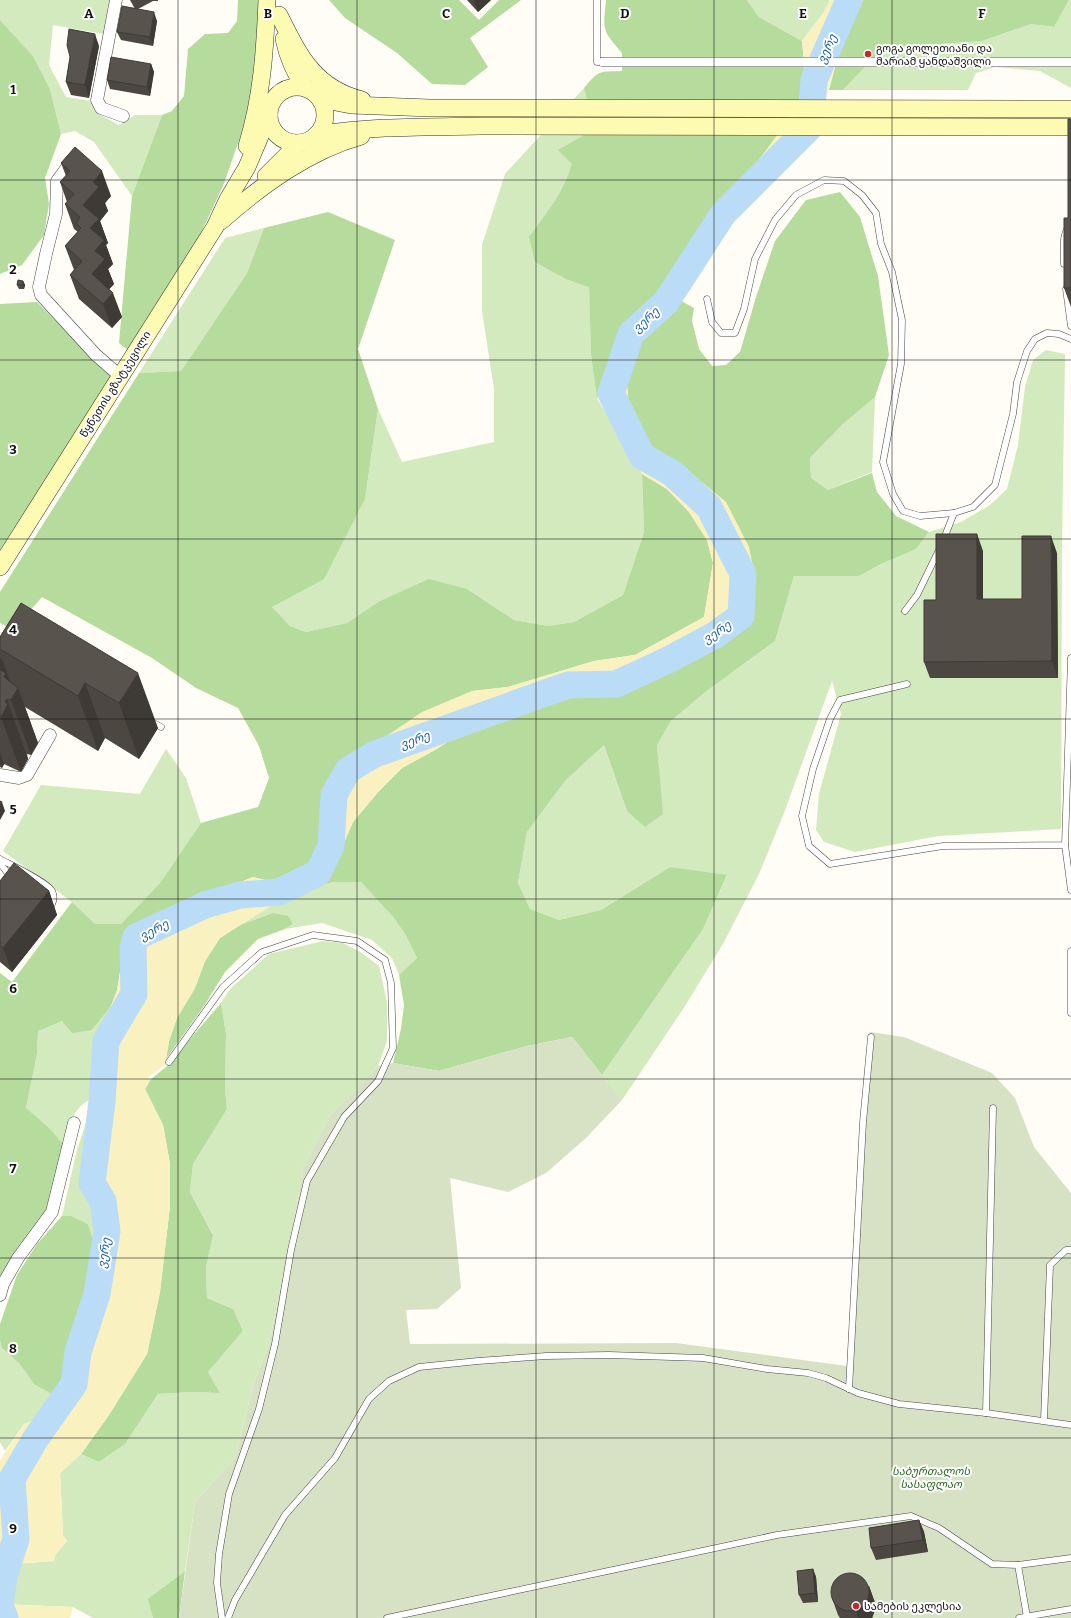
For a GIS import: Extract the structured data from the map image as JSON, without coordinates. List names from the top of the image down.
{
  "streets": {
    "main road": ["წყნეთის გზატკეცილი"]
  },
  "water": ["ვერე"],
  "parks": ["საბურთალოს სასაფლაო"],
  "places": ["გოგა გოლეთიანი და მარიამ ყანდაშვილი", "სამების ეკლესია"],
  "grid": {
    "columns": [
      "A",
      "B",
      "C",
      "D",
      "E",
      "F"
    ],
    "rows": [
      "1",
      "2",
      "3",
      "4",
      "5",
      "6",
      "7",
      "8",
      "9"
    ]
  }
}
